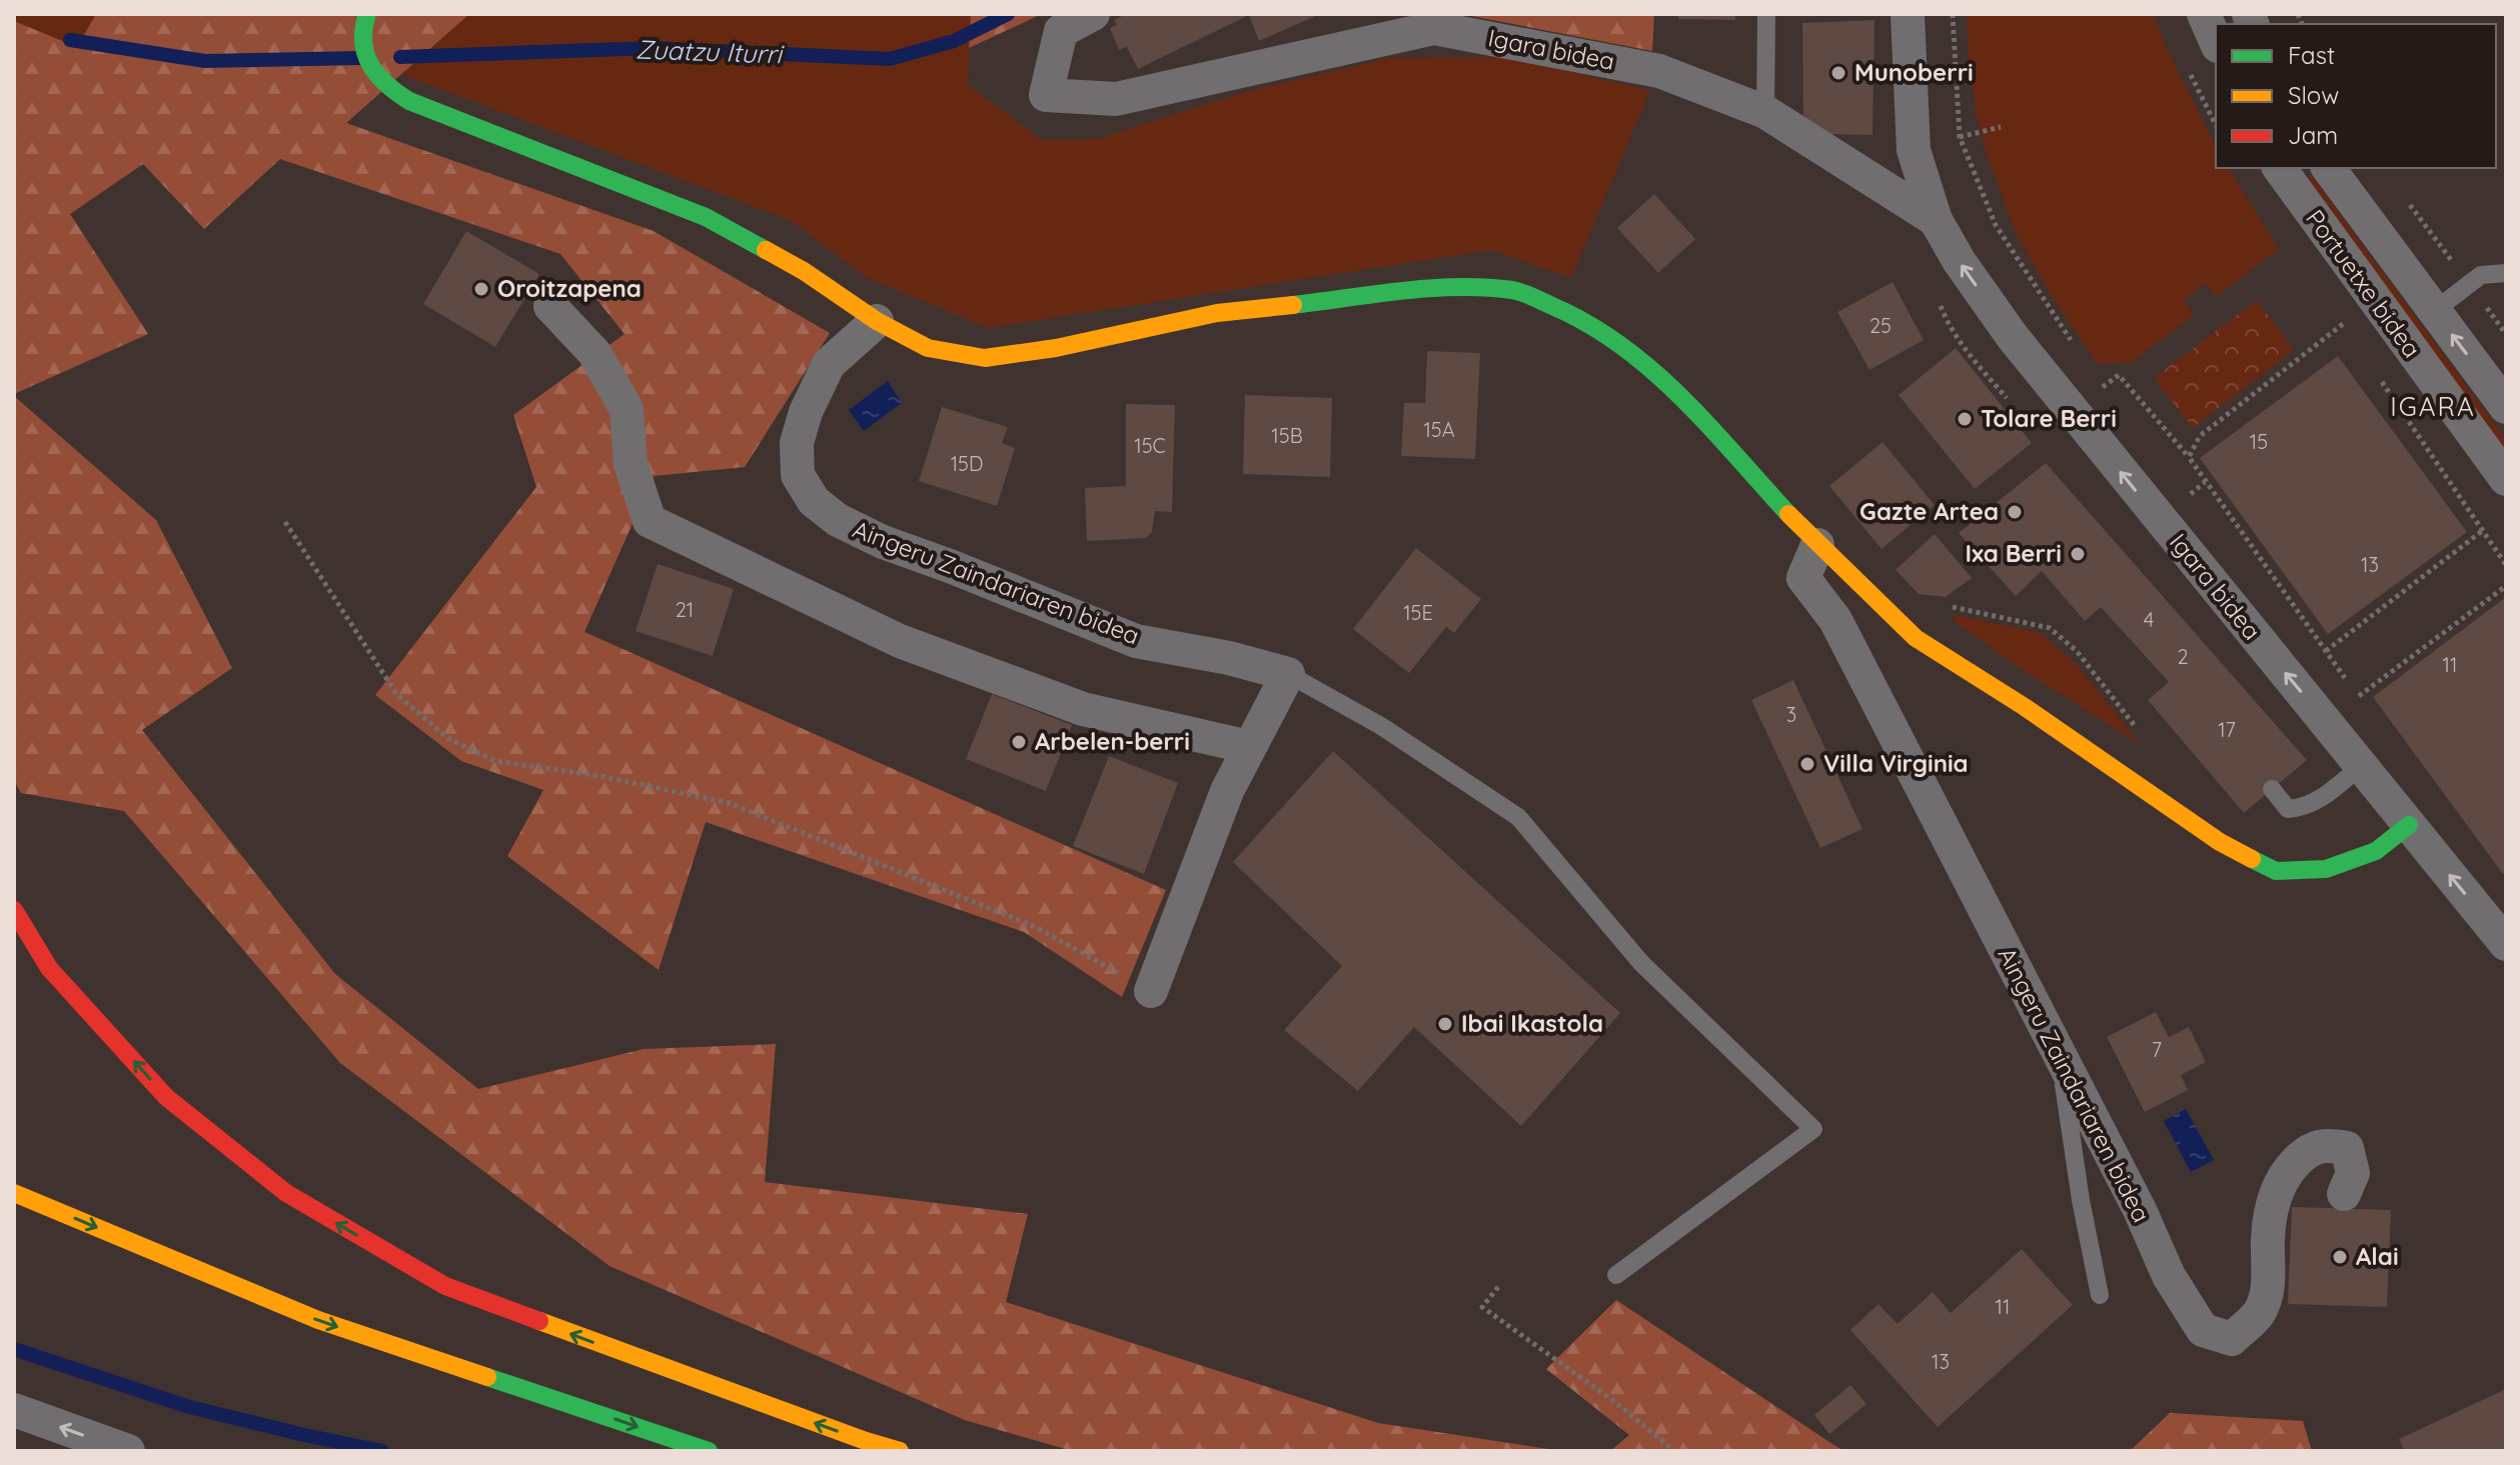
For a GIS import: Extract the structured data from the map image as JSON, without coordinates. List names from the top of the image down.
{
  "streets": {
    "street": ["Igara bidea", "Portuetxe bidea", "Aingeru Zaindariaren bidea"]
  },
  "one_way": ["Igara bidea"],
  "districts": ["IGARA"],
  "water": ["Zuatzu Iturri"],
  "places": [
    "Munoberri",
    "Oroitzapena",
    "Tolare Berri",
    "Gazte Artea",
    "Ixa Berri",
    "Arbelen-berri",
    "Villa Virginia",
    "Ibai Ikastola",
    "Alai"
  ],
  "house_numbers": [
    "25",
    "15A",
    "15B",
    "15",
    "15C",
    "15D",
    "13",
    "21",
    "15E",
    "4",
    "2",
    "11",
    "3",
    "17",
    "7",
    "11",
    "13"
  ],
  "legend": ["Fast", "Slow", "Jam"]
}
